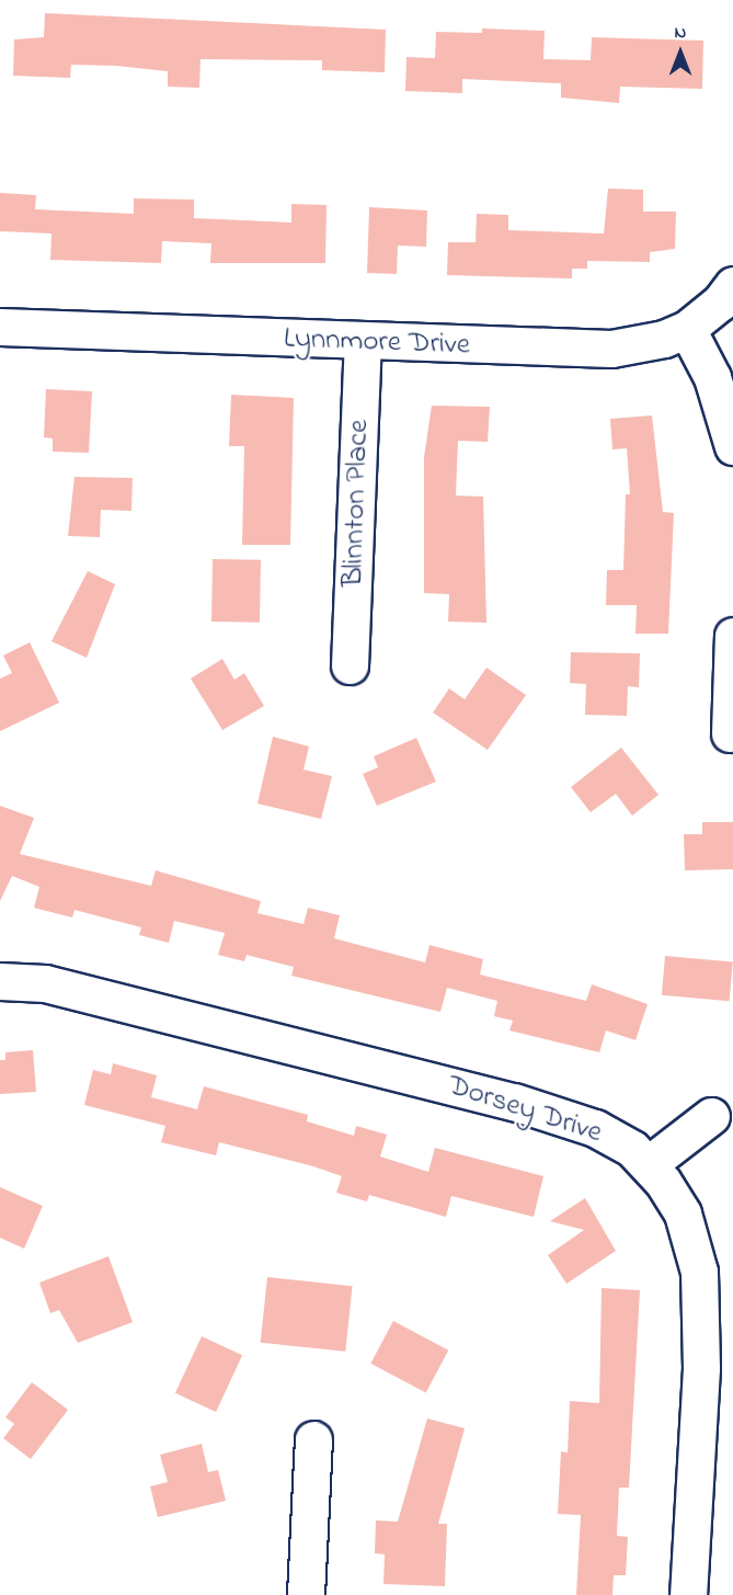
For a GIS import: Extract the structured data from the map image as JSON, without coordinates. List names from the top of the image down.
{
  "streets": {
    "street": ["Lynnmore Drive", "Blinnton Place", "Dorsey Drive"]
  },
  "crossings": [
    ["Lynnmore Drive", "Blinnton Place"]
  ],
  "north": "top"
}
